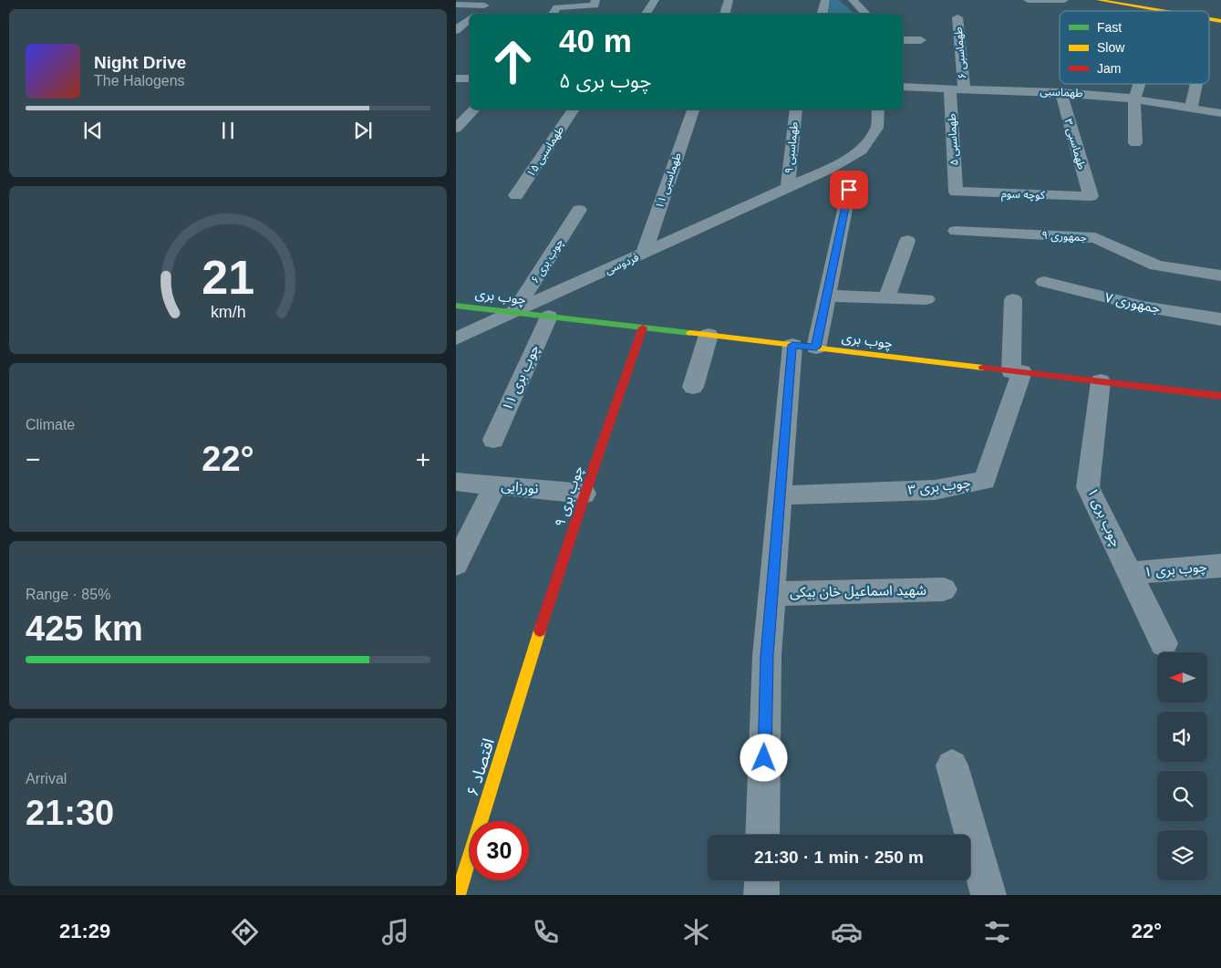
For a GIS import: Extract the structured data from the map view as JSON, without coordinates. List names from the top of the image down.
{
  "streets": {
    "street": [
      "۶ طهماسبی",
      "طهماسبی",
      "۵ طهماسبی",
      "۳ طهماسبی",
      "۹ طهماسبی",
      "۱۵ طهماسبی",
      "۱۱ طهماسبی",
      "کوچه سوم",
      "۹ جمهوری",
      "۶ چوب بری",
      "فردوسی",
      "چوب بری",
      "۷ جمهوری",
      "۱۱ چوب بری",
      "۳ چوب بری",
      "نورزایی",
      "۹ چوب بری",
      "۱ چوب بری",
      "چوب بری ۱",
      "شهید اسماعیل خان بیکی",
      "۶ اقتصاد"
    ]
  },
  "crossings": [
    ["۶ طهماسبی", "طهماسبی"],
    ["۶ طهماسبی", "۵ طهماسبی"],
    ["طهماسبی", "۵ طهماسبی"],
    ["طهماسبی", "۳ طهماسبی"],
    ["۵ طهماسبی", "کوچه سوم"],
    ["۳ طهماسبی", "کوچه سوم"],
    ["۹ طهماسبی", "فردوسی"],
    ["۱۱ طهماسبی", "فردوسی"],
    ["۶ چوب بری", "فردوسی"],
    ["۶ چوب بری", "چوب بری"],
    ["فردوسی", "چوب بری"],
    ["چوب بری", "۱۱ چوب بری"],
    ["چوب بری", "۳ چوب بری"],
    ["چوب بری", "۹ چوب بری"],
    ["چوب بری", "۱ چوب بری"],
    ["نورزایی", "۹ چوب بری"],
    ["۹ چوب بری", "۶ اقتصاد"],
    ["۱ چوب بری", "چوب بری ۱"]
  ],
  "legend": ["Fast", "Slow", "Jam"],
  "north": "left",
  "page": {
    "turn": ["40 m", "۵ چوب بری"],
    "song": ["Night Drive", "The Halogens"],
    "tile": [
      "Climate",
      ["Range · 85%", "425 km"],
      ["Arrival", "21:30"]
    ],
    "heat": ["−", "22°", "+"],
    "limit": "30",
    "trip": "21:30 · 1 min · 250 m",
    "tabs": ["21:29", "22°"],
    "gauge": ["21", "km/h"]
  }
}
